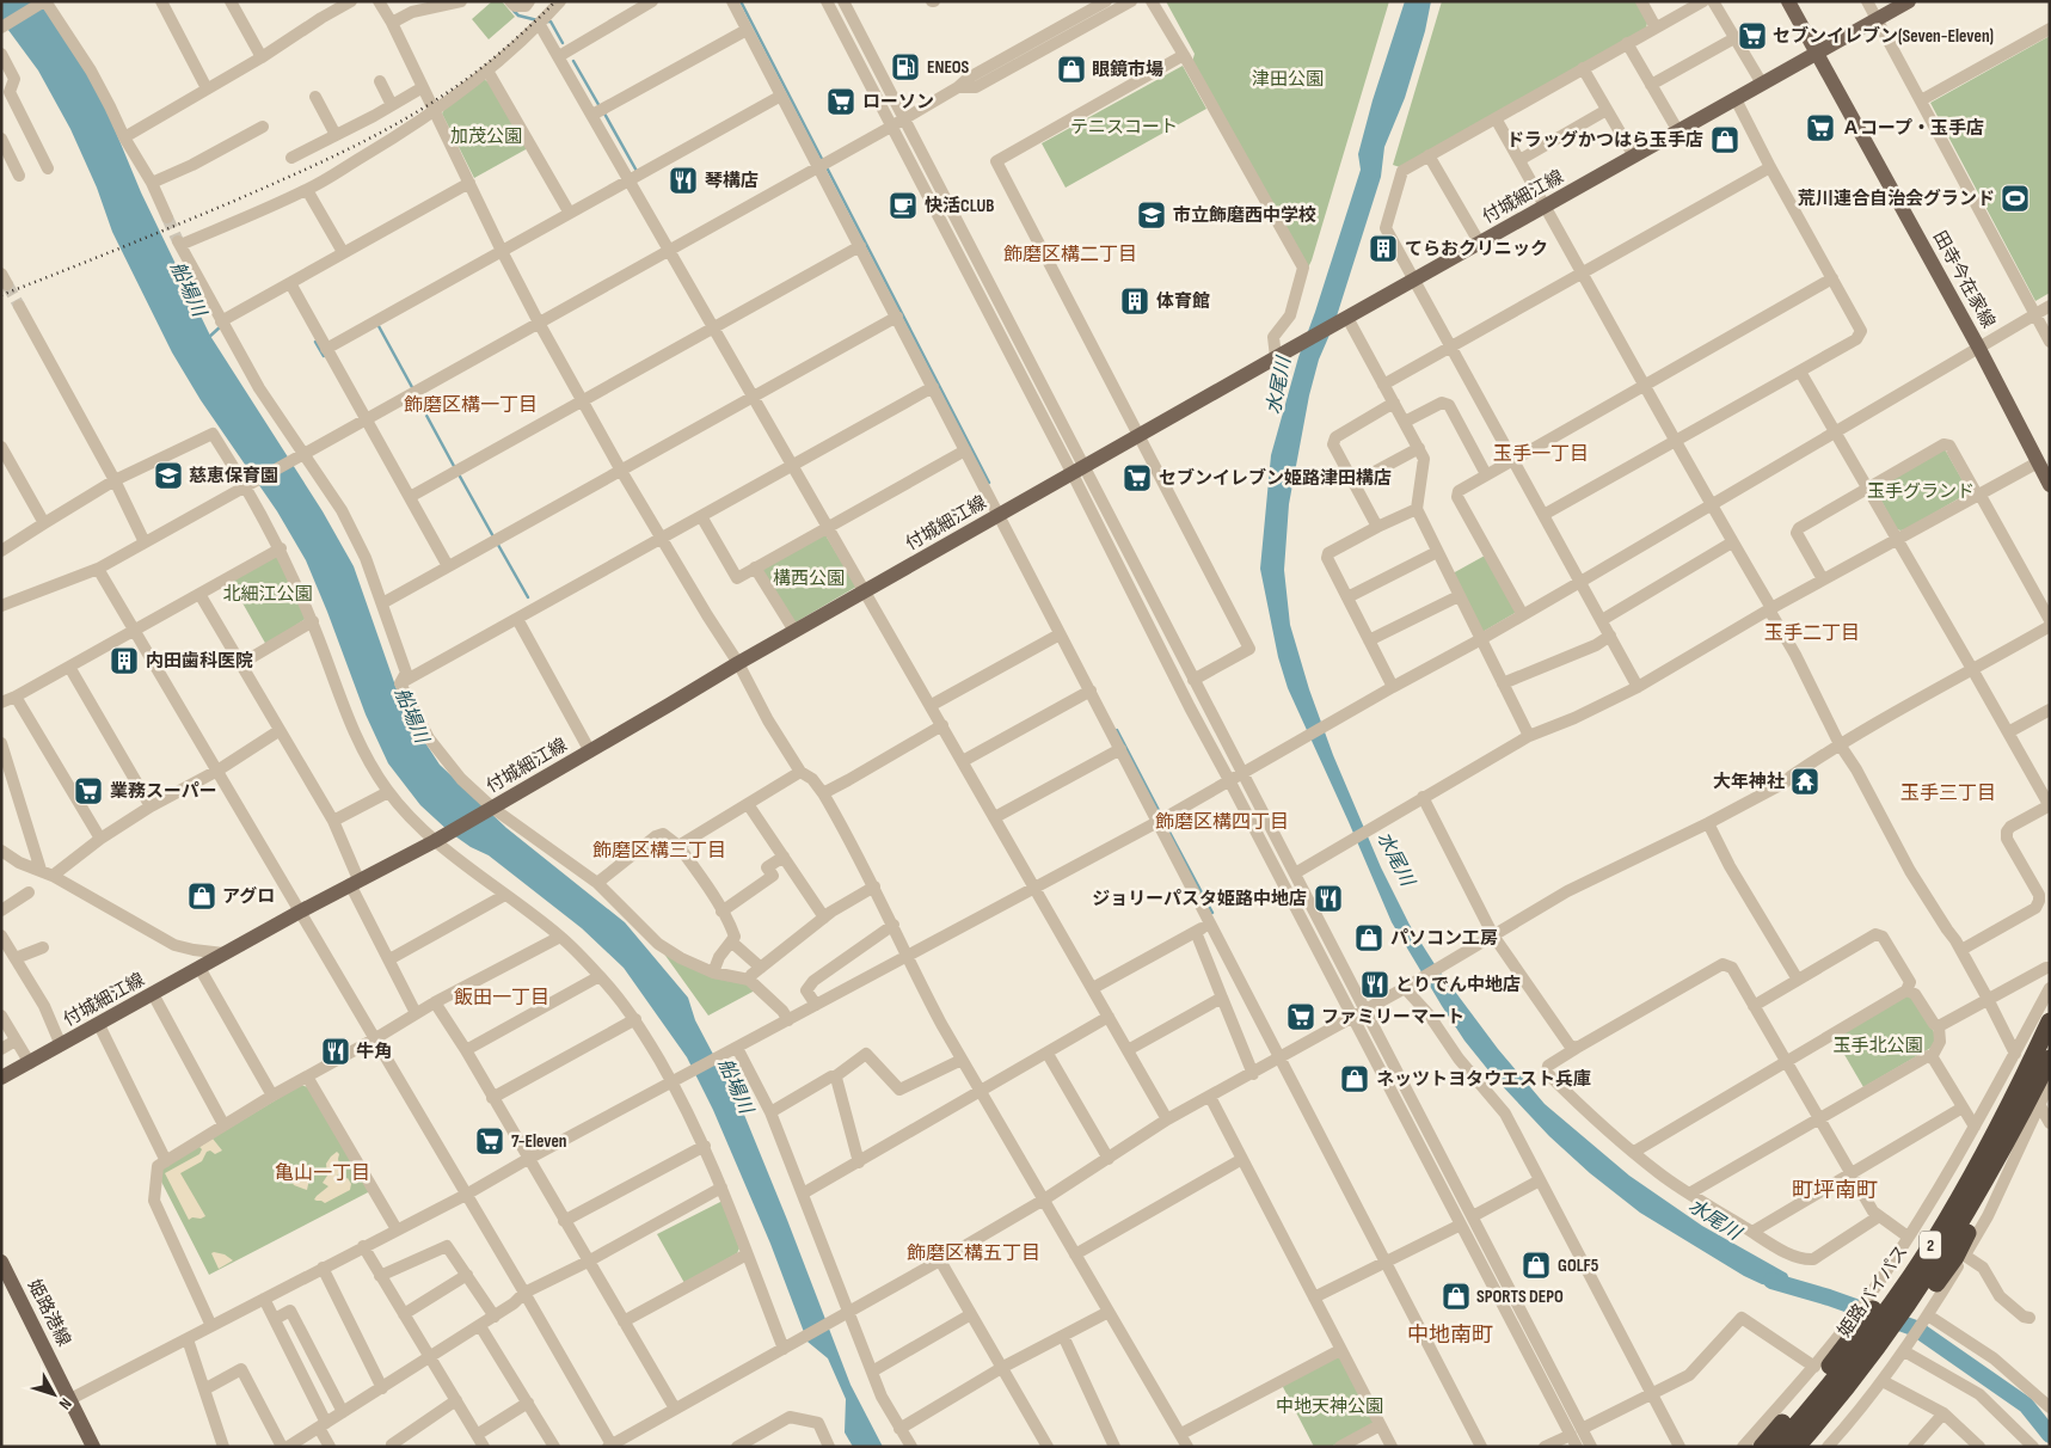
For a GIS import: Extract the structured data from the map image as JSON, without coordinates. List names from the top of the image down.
{
  "streets": {
    "highway": ["2", "姫路バイパス"],
    "main road": ["付城細江線", "田寺今在家線", "姫路港線"]
  },
  "crossings": [
    ["付城細江線", "田寺今在家線"]
  ],
  "districts": [
    "飾磨区構二丁目",
    "飾磨区構一丁目",
    "玉手一丁目",
    "玉手二丁目",
    "玉手三丁目",
    "飾磨区構四丁目",
    "飾磨区構三丁目",
    "飯田一丁目",
    "亀山一丁目",
    "町坪南町",
    "飾磨区構五丁目",
    "中地南町"
  ],
  "water": ["船場川", "水尾川"],
  "parks": [
    "津田公園",
    "テニスコート",
    "加茂公園",
    "玉手グランド",
    "構西公園",
    "北細江公園",
    "玉手北公園",
    "中地天神公園"
  ],
  "places": {
    "supermarket": [
      "セブンイレブン(Seven-Eleven)",
      "ローソン",
      "Ａコープ・玉手店",
      "セブンイレブン姫路津田構店",
      "業務スーパー",
      "ファミリーマート",
      "7-Eleven"
    ],
    "fuel station": ["ENEOS"],
    "shop": [
      "眼鏡市場",
      "ドラッグかつはら玉手店",
      "アグロ",
      "パソコン工房",
      "ネッツトヨタウエスト兵庫",
      "GOLF5",
      "SPORTS DEPO"
    ],
    "restaurant": [
      "琴構店",
      "ジョリーパスタ姫路中地店",
      "とりでん中地店",
      "牛角"
    ],
    "sports": ["荒川連合自治会グランド"],
    "cafe": ["快活CLUB"],
    "school or university": ["市立飾磨西中学校", "慈恵保育園"],
    "building": ["てらおクリニック", "体育館", "内田歯科医院"],
    "temple": ["大年神社"]
  },
  "north": "bottom right"
}
